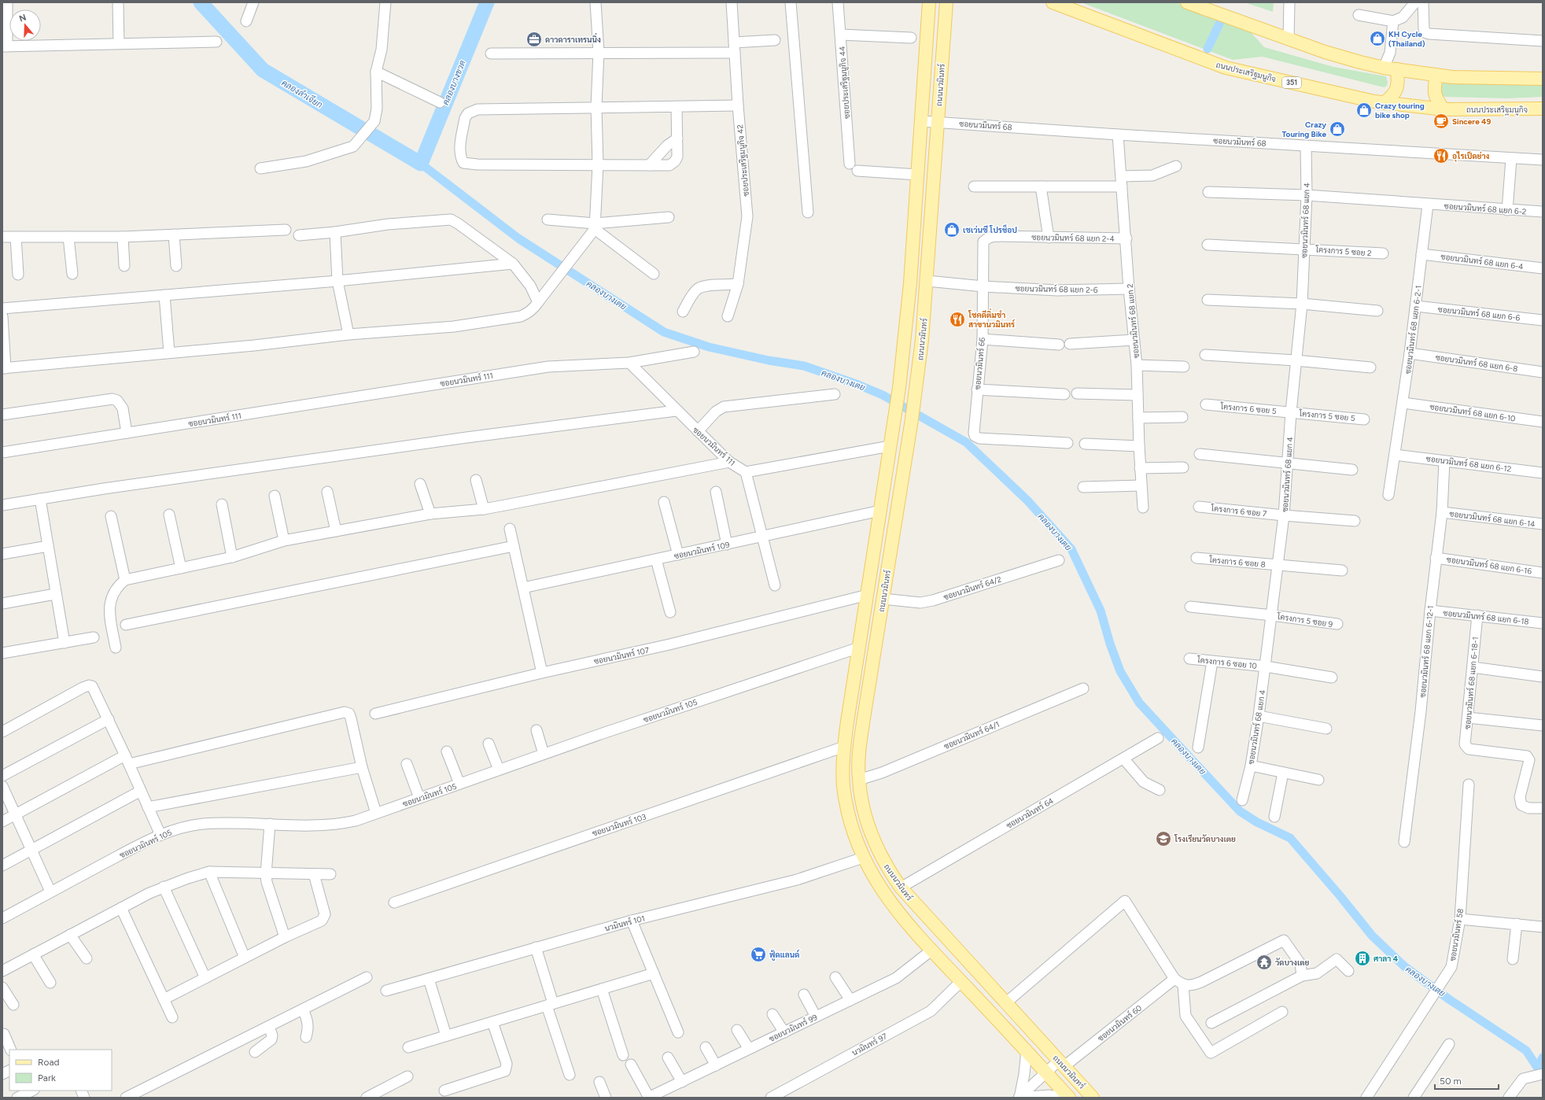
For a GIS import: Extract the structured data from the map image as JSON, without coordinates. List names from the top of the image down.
{
  "streets": {
    "main road": ["ถนนประเสริฐมนูกิจ", "351", "ถนนนวมินทร์"],
    "street": [
      "ซอยประเสริฐมนูกิจ 44",
      "ซอยนวมินทร์ 68",
      "ซอยประเสริฐมนูกิจ 42",
      "ซอยนวมินทร์ 68 แยก 6-2",
      "ซอยนวมินทร์ 68 แยก 4",
      "ซอยนวมินทร์ 68 แยก 2-4",
      "โครงการ 5 ซอย 2",
      "ซอยนวมินทร์ 68 แยก 6-4",
      "ซอยนวมินทร์ 68 แยก 2-6",
      "ซอยนวมินทร์ 68 แยก 6-6",
      "ซอยนวมินทร์ 68 แยก 2",
      "ซอยนวมินทร์ 68 แยก 6-2-1",
      "ซอยนวมินทร์ 68 แยก 6-8",
      "ซอยนวมินทร์ 66",
      "ซอยนวมินทร์ 111",
      "โครงการ 6 ซอย 5",
      "ซอยนวมินทร์ 68 แยก 6-10",
      "โครงการ 5 ซอย 5",
      "ซอยนวมินทร์ 68 แยก 6-12",
      "โครงการ 6 ซอย 7",
      "ซอยนวมินทร์ 68 แยก 6-14",
      "ซอยนวมินทร์ 109",
      "โครงการ 6 ซอย 8",
      "ซอยนวมินทร์ 68 แยก 6-16",
      "ซอยนวมินทร์ 64/2",
      "ซอยนวมินทร์ 68 แยก 6-18",
      "โครงการ 5 ซอย 9",
      "ซอยนวมินทร์ 68 แยก 6-12-1",
      "ซอยนวมินทร์ 107",
      "โครงการ 6 ซอย 10",
      "ซอยนวมินทร์ 68 แยก 6-18-1",
      "ซอยนวมินทร์ 105",
      "ซอยนวมินทร์ 64/1",
      "ซอยนวมินทร์ 64",
      "ซอยนวมินทร์ 103",
      "นวมินทร์ 101",
      "ซอยนวมินทร์ 58",
      "ซอยนวมินทร์ 60",
      "ซอยนวมินทร์ 99",
      "นวมินทร์ 97"
    ]
  },
  "crossings": [
    ["ถนนนวมินทร์", "ซอยนวมินทร์ 68"],
    ["ถนนนวมินทร์", "ซอยนวมินทร์ 109"],
    ["ถนนนวมินทร์", "ซอยนวมินทร์ 64/2"],
    ["ถนนนวมินทร์", "ซอยนวมินทร์ 107"],
    ["ถนนนวมินทร์", "ซอยนวมินทร์ 105"],
    ["ถนนนวมินทร์", "ซอยนวมินทร์ 64/1"],
    ["ถนนนวมินทร์", "ซอยนวมินทร์ 64"],
    ["ถนนนวมินทร์", "ซอยนวมินทร์ 103"],
    ["ถนนนวมินทร์", "นวมินทร์ 101"],
    ["ถนนนวมินทร์", "ซอยนวมินทร์ 60"],
    ["ถนนนวมินทร์", "ซอยนวมินทร์ 99"],
    ["ถนนนวมินทร์", "นวมินทร์ 97"],
    ["ซอยนวมินทร์ 68", "ซอยนวมินทร์ 68 แยก 4"],
    ["ซอยนวมินทร์ 68", "ซอยนวมินทร์ 68 แยก 2"],
    ["ซอยนวมินทร์ 68 แยก 6-2", "ซอยนวมินทร์ 68 แยก 4"],
    ["ซอยนวมินทร์ 68 แยก 6-2", "ซอยนวมินทร์ 68 แยก 6-2-1"],
    ["ซอยนวมินทร์ 68 แยก 4", "โครงการ 5 ซอย 2"],
    ["ซอยนวมินทร์ 68 แยก 4", "โครงการ 6 ซอย 5"],
    ["ซอยนวมินทร์ 68 แยก 4", "โครงการ 5 ซอย 5"],
    ["ซอยนวมินทร์ 68 แยก 4", "โครงการ 6 ซอย 7"],
    ["ซอยนวมินทร์ 68 แยก 4", "โครงการ 6 ซอย 8"],
    ["ซอยนวมินทร์ 68 แยก 4", "โครงการ 5 ซอย 9"],
    ["ซอยนวมินทร์ 68 แยก 4", "โครงการ 6 ซอย 10"],
    ["ซอยนวมินทร์ 68 แยก 2-4", "ซอยนวมินทร์ 68 แยก 2"],
    ["ซอยนวมินทร์ 68 แยก 2-4", "ซอยนวมินทร์ 66"],
    ["ซอยนวมินทร์ 68 แยก 6-4", "ซอยนวมินทร์ 68 แยก 6-2-1"],
    ["ซอยนวมินทร์ 68 แยก 2-6", "ซอยนวมินทร์ 68 แยก 2"],
    ["ซอยนวมินทร์ 68 แยก 2-6", "ซอยนวมินทร์ 66"],
    ["ซอยนวมินทร์ 68 แยก 6-6", "ซอยนวมินทร์ 68 แยก 6-2-1"],
    ["ซอยนวมินทร์ 68 แยก 6-2-1", "ซอยนวมินทร์ 68 แยก 6-8"],
    ["ซอยนวมินทร์ 68 แยก 6-2-1", "ซอยนวมินทร์ 68 แยก 6-10"],
    ["ซอยนวมินทร์ 68 แยก 6-2-1", "ซอยนวมินทร์ 68 แยก 6-12"],
    ["โครงการ 6 ซอย 5", "โครงการ 5 ซอย 5"],
    ["ซอยนวมินทร์ 68 แยก 6-12", "ซอยนวมินทร์ 68 แยก 6-12-1"],
    ["ซอยนวมินทร์ 68 แยก 6-14", "ซอยนวมินทร์ 68 แยก 6-12-1"],
    ["ซอยนวมินทร์ 68 แยก 6-16", "ซอยนวมินทร์ 68 แยก 6-12-1"],
    ["ซอยนวมินทร์ 68 แยก 6-18", "ซอยนวมินทร์ 68 แยก 6-12-1"],
    ["ซอยนวมินทร์ 68 แยก 6-18", "ซอยนวมินทร์ 68 แยก 6-18-1"]
  ],
  "water": ["คลองบางขวด", "คลองลำเจียก", "คลองบางเตย"],
  "places": {
    "shop": [
      "KH Cycle (Thailand)",
      "Crazy touring bike shop",
      "Crazy Touring Bike",
      "เซเว่นซี โปรช็อป"
    ],
    "office": ["ดาวดาราเทรนนิ่ง"],
    "cafe": ["Sincere 49"],
    "restaurant": ["อุไรเป็ดย่าง", "โชคดีติ่มซำ สาขานวมินทร์"],
    "school or university": ["โรงเรียนวัดบางเตย"],
    "supermarket": ["ฟู้ดแลนด์"],
    "building": ["ศาลา 4"],
    "temple": ["วัดบางเตย"]
  },
  "legend": ["Road", "Park"],
  "scale_bar": "50 m",
  "north": "top"
}
